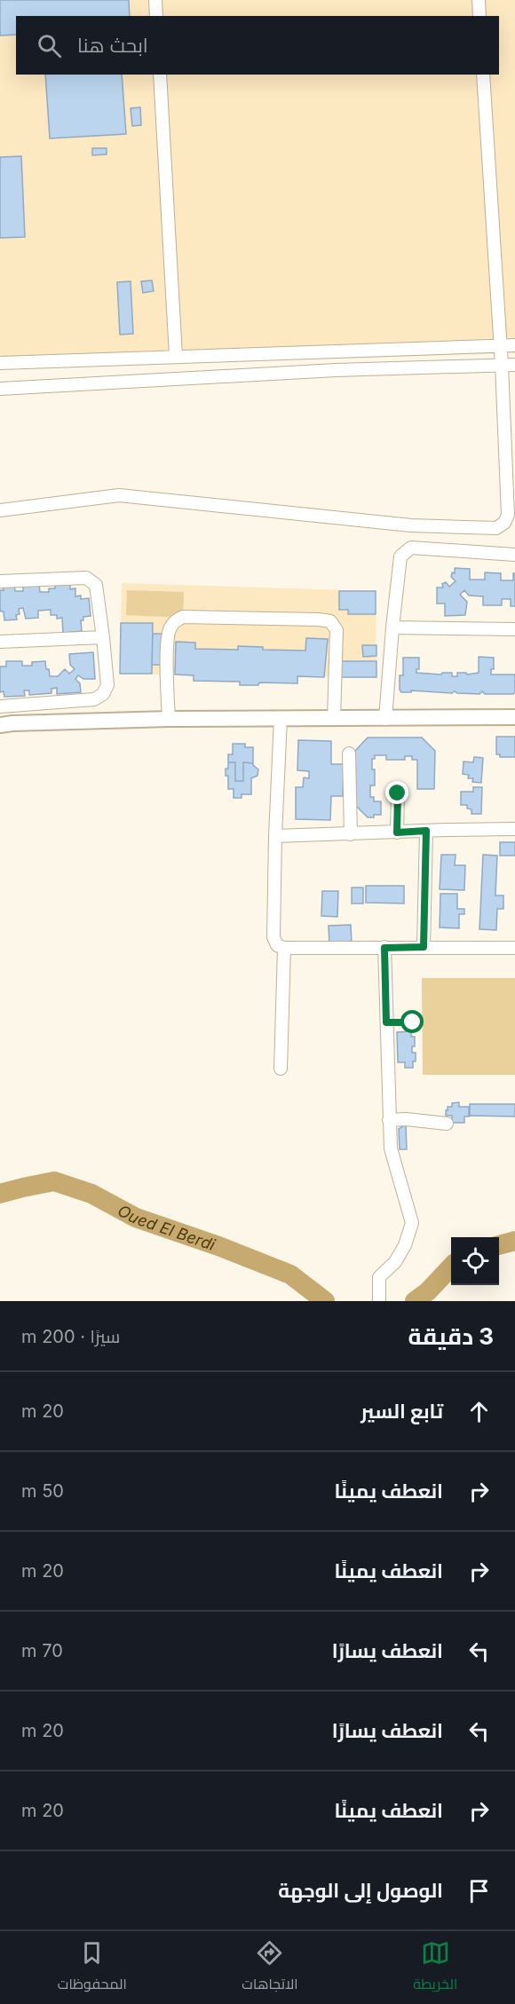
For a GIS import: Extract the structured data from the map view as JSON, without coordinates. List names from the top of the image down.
{
  "water": ["Oued El Berdi"],
  "page": {
    "search": "ابحث هنا",
    "heading": ["3 دقيقة", "سيرًا · 200 m"],
    "list": [
      ["تابع السير", "20 m"],
      ["انعطف يمينًا", "50 m"],
      ["انعطف يمينًا", "20 m"],
      ["انعطف يسارًا", "70 m"],
      ["انعطف يسارًا", "20 m"],
      ["انعطف يمينًا", "20 m"],
      "الوصول إلى الوجهة"
    ],
    "nav": ["الخريطة", "الاتجاهات", "المحفوظات"]
  }
}
